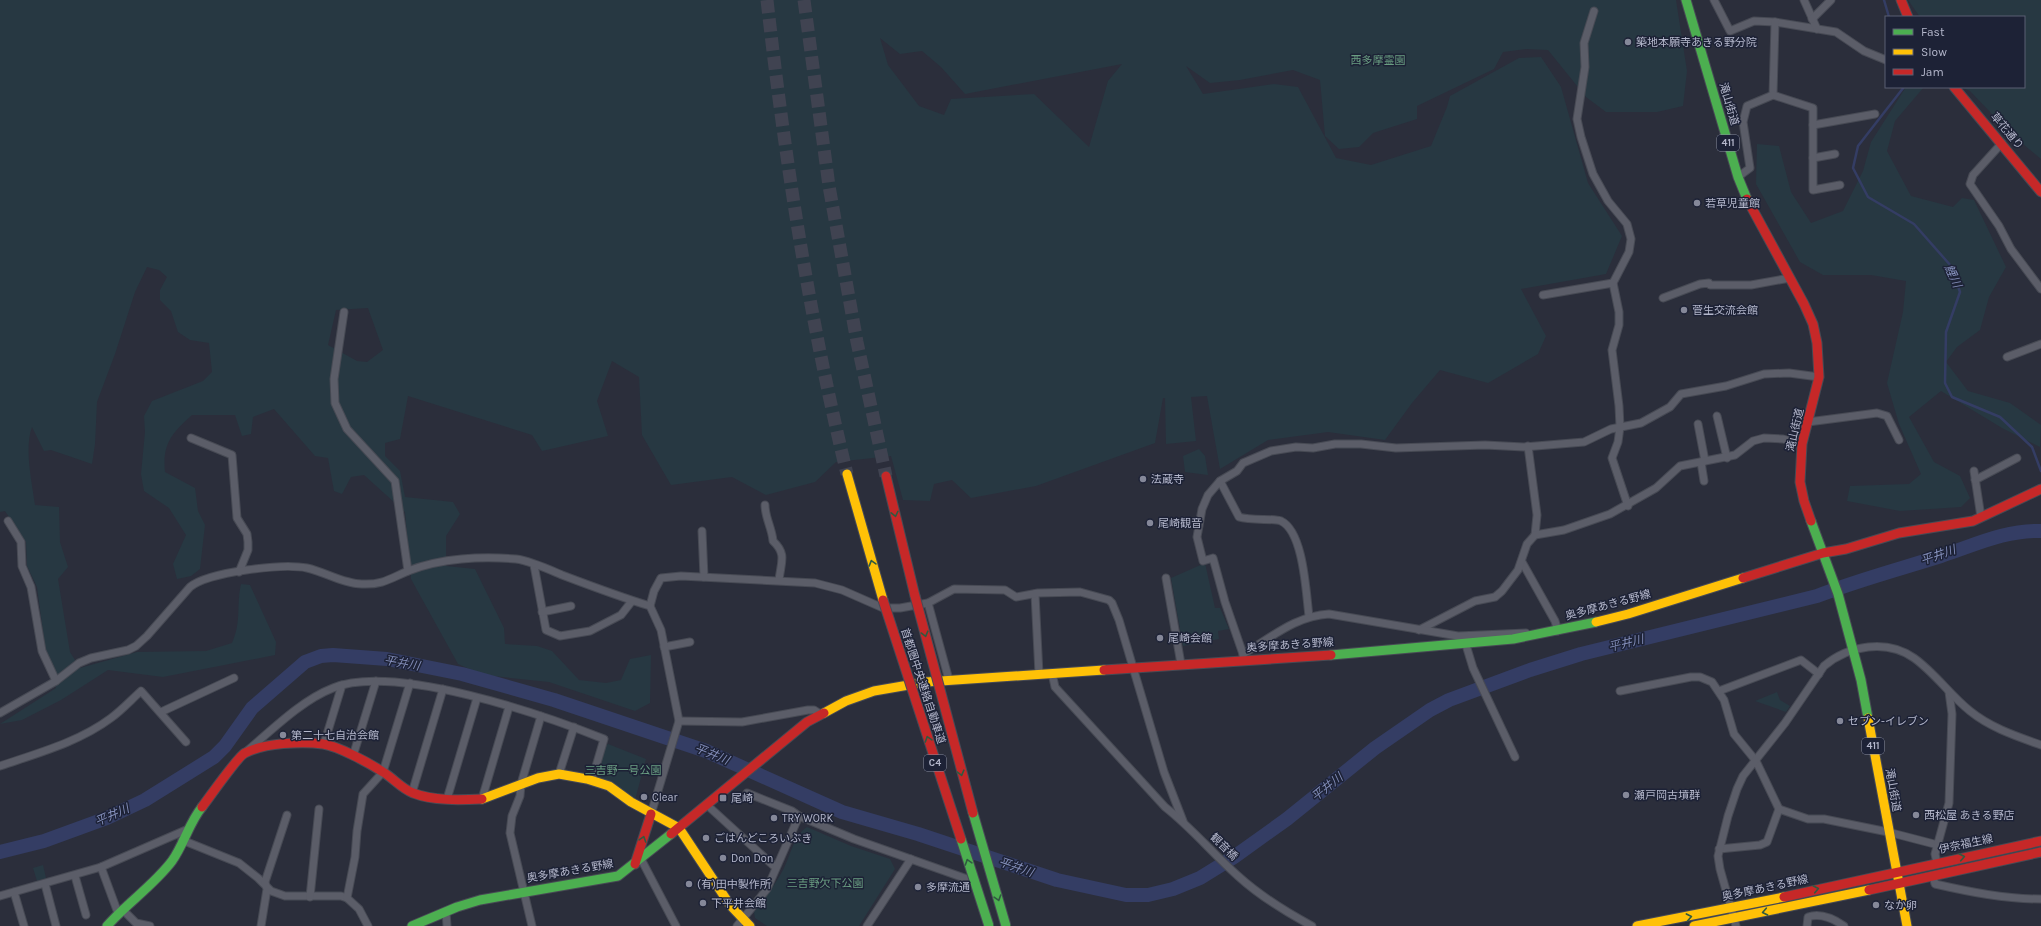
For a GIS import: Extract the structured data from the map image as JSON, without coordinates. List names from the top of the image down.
{
  "streets": {
    "main road": [
      "滝山街道",
      "草花通り",
      "411",
      "奥多摩あきる野線",
      "首都圏中央連絡自動車道",
      "C4",
      "伊奈福生線"
    ],
    "street": ["観音橋"]
  },
  "crossings": [
    ["滝山街道", "奥多摩あきる野線"],
    ["滝山街道", "伊奈福生線"],
    ["奥多摩あきる野線", "伊奈福生線"],
    ["奥多摩あきる野線", "観音橋"]
  ],
  "water": ["鯉川", "平井川"],
  "parks": ["西多摩霊園", "三吉野一号公園", "三吉野欠下公園"],
  "places": {
    "other": [
      "築地本願寺あきる野分院",
      "若草児童館",
      "菅生交流会館",
      "法蔵寺",
      "尾崎観音",
      "尾崎会館",
      "セブン-イレブン",
      "第二十七自治会館",
      "瀬戸岡古墳群",
      "Clear",
      "西松屋 あきる野店",
      "TRY WORK",
      "ごはんどころいぶき",
      "Don Don",
      "(有)田中製作所",
      "多摩流通",
      "下平井会館",
      "なか卵"
    ],
    "transit": ["尾崎"]
  },
  "legend": ["Fast", "Slow", "Jam"]
}
